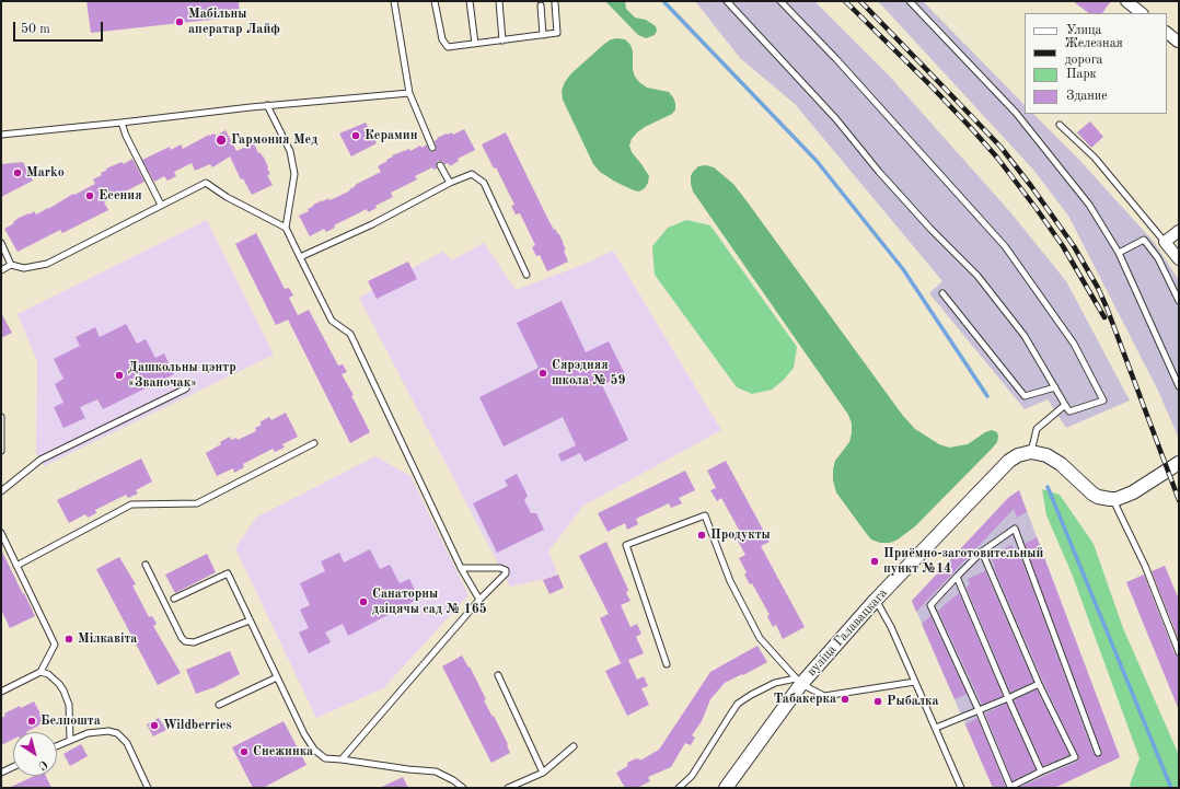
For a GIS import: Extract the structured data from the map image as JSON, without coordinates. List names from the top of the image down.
{
  "streets": {
    "street": ["вуліца Галавацкага"]
  },
  "places": [
    "Мабільны аператар Лайф",
    "Керамин",
    "Гармония Мед",
    "Marko",
    "Есения",
    "Сярэдняя школа № 59",
    "Дашкольны цэнтр «Званочак»",
    "Продукты",
    "Приёмно-заготовительный пункт №14",
    "Санаторны дзіцячы сад № 165",
    "Мілкавіта",
    "Табакерка",
    "Рыбалка",
    "Белпошта",
    "Wildberries",
    "Снежинка"
  ],
  "legend": [
    "Улица",
    "Железная дорога",
    "Парк",
    "Здание"
  ],
  "scale_bar": "50 m",
  "north": "bottom right"
}
